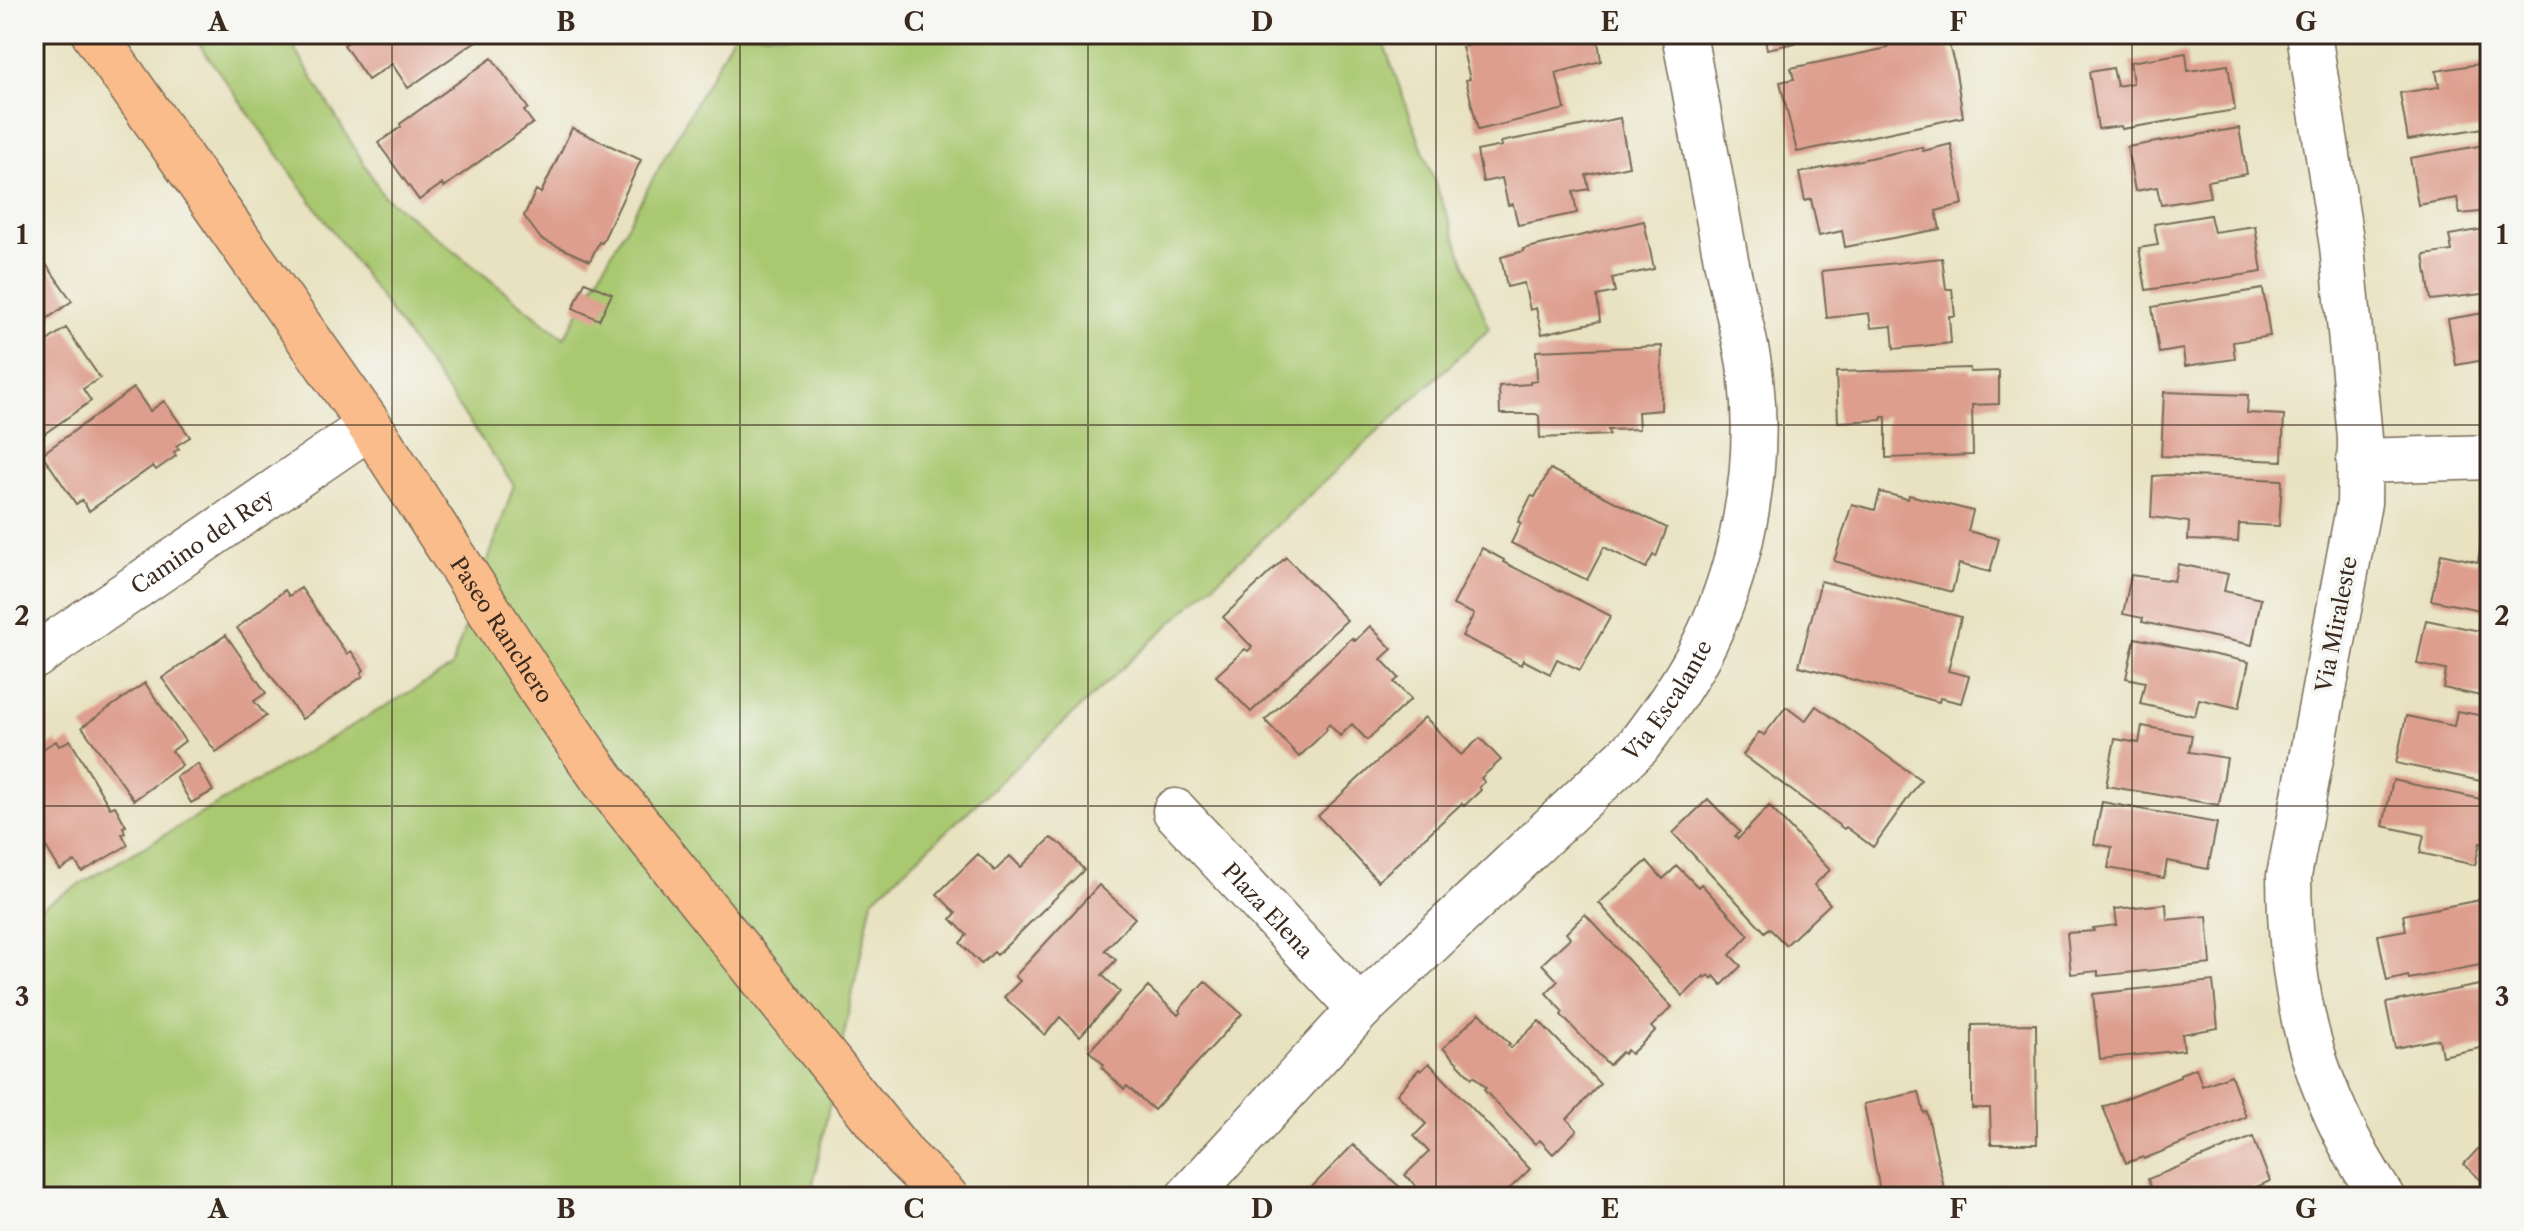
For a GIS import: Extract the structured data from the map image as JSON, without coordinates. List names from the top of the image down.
{
  "streets": {
    "main road": ["Paseo Ranchero"],
    "street": [
      "Camino del Rey",
      "Via Miraleste",
      "Via Escalante",
      "Plaza Elena"
    ]
  },
  "crossings": [
    ["Camino del Rey", "Paseo Ranchero"],
    ["Via Escalante", "Plaza Elena"]
  ],
  "grid": {
    "columns": [
      "A",
      "B",
      "C",
      "D",
      "E",
      "F",
      "G"
    ],
    "rows": ["1", "2", "3"]
  }
}
